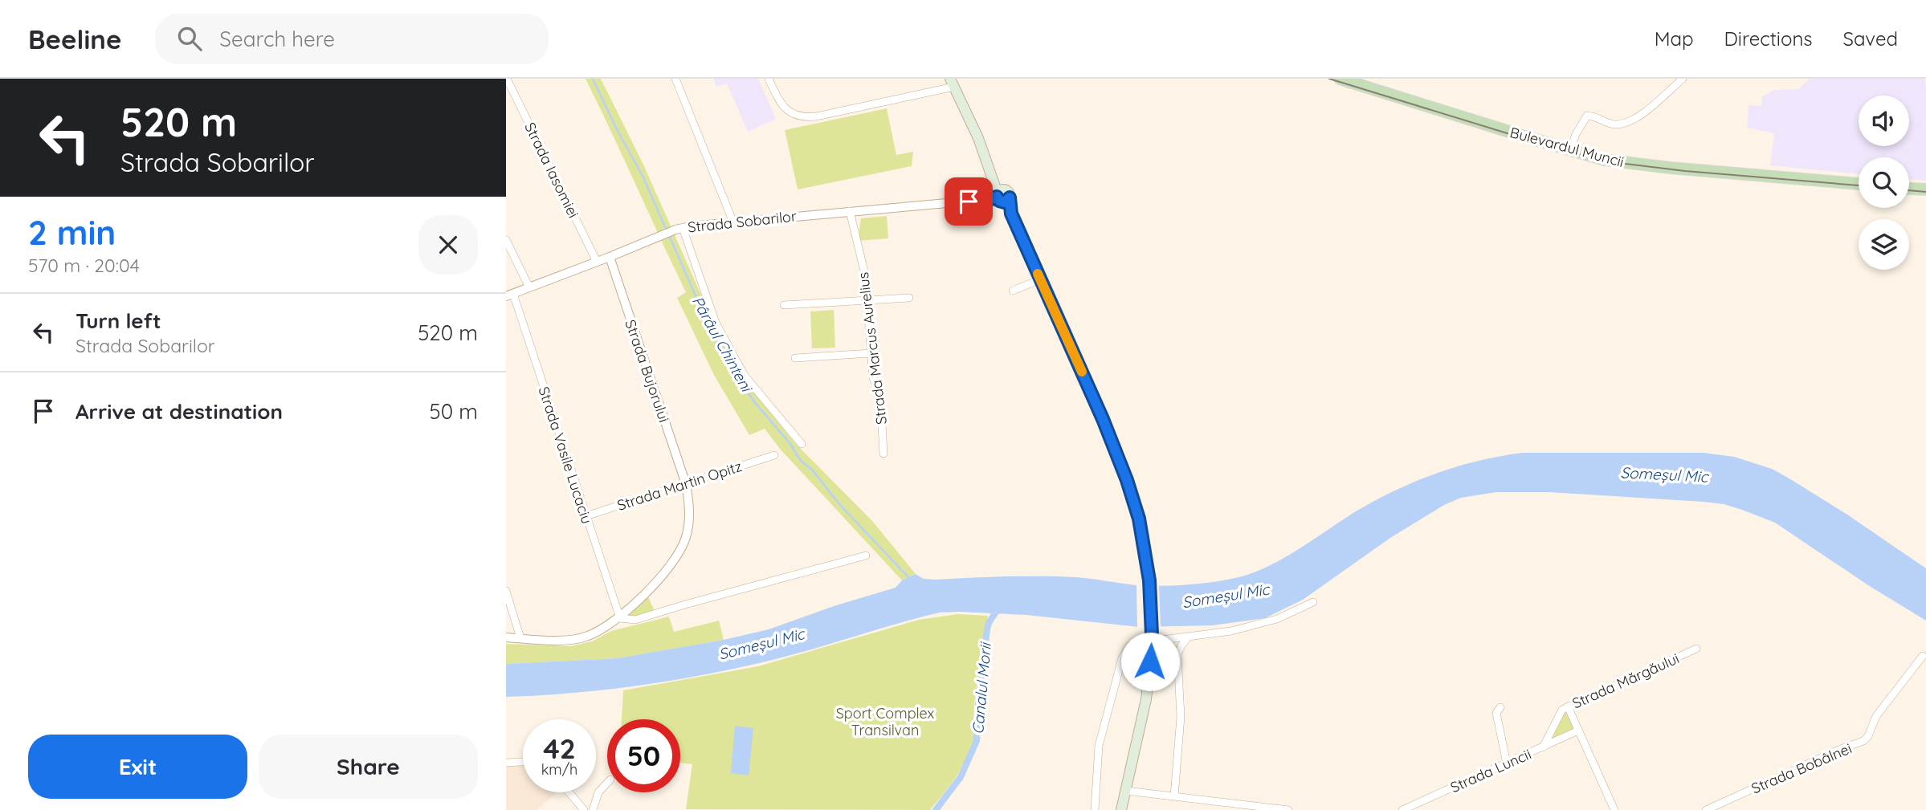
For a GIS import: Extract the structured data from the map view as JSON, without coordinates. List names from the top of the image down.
{
  "streets": {
    "main road": ["Bulevardul Muncii"],
    "street": [
      "Strada Iasomiei",
      "Strada Sobarilor",
      "Strada Marcus Aurelius",
      "Strada Bujorului",
      "Strada Vasile Lucaciu",
      "Strada Martin Opitz",
      "Strada Mărgăului",
      "Strada Bobâlnei",
      "Strada Luncii"
    ]
  },
  "crossings": [
    ["Strada Iasomiei", "Strada Sobarilor"],
    ["Strada Sobarilor", "Strada Marcus Aurelius"],
    ["Strada Sobarilor", "Strada Bujorului"],
    ["Strada Sobarilor", "Strada Vasile Lucaciu"],
    ["Strada Bujorului", "Strada Vasile Lucaciu"],
    ["Strada Bujorului", "Strada Martin Opitz"],
    ["Strada Vasile Lucaciu", "Strada Martin Opitz"],
    ["Strada Mărgăului", "Strada Luncii"]
  ],
  "water": ["Pârâul Chinteni", "Someșul Mic", "Canalul Morii"],
  "parks": ["Sport Complex Transilvan"],
  "page": {
    "header": "Beeline",
    "search": "Search here",
    "nav": ["Map", "Directions", "Saved"],
    "turn": ["520 m", "Strada Sobarilor"],
    "heading": ["2 min", "570 m · 20:04"],
    "list": [
      {
        "name": "Turn left",
        "note": "Strada Sobarilor",
        "value": "520 m"
      },
      {
        "name": "Arrive at destination",
        "value": "50 m"
      }
    ],
    "speed": "42 km/h",
    "limit": "50",
    "buttons": ["Exit", "Share"]
  }
}
